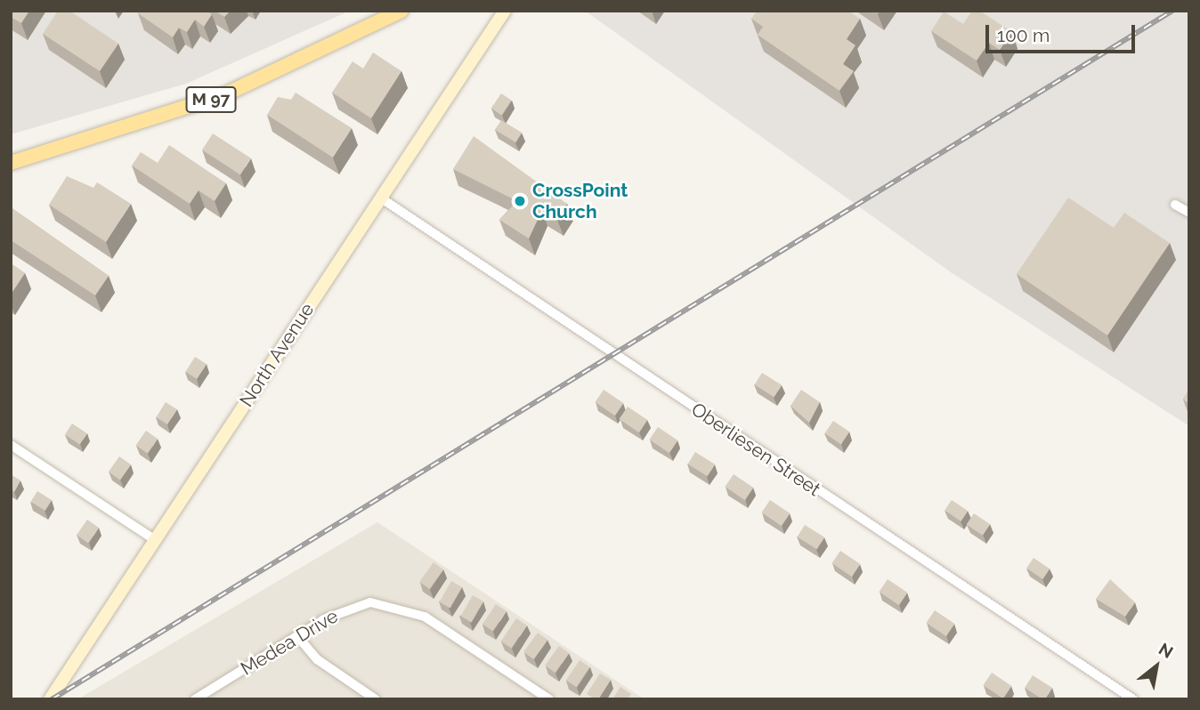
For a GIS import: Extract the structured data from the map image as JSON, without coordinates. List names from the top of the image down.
{
  "streets": {
    "main road": ["M 97", "North Avenue"],
    "street": ["Oberliesen Street", "Medea Drive"]
  },
  "crossings": [
    ["North Avenue", "Oberliesen Street"]
  ],
  "places": ["CrossPoint Church"],
  "scale_bar": "100 m",
  "north": "top right"
}
